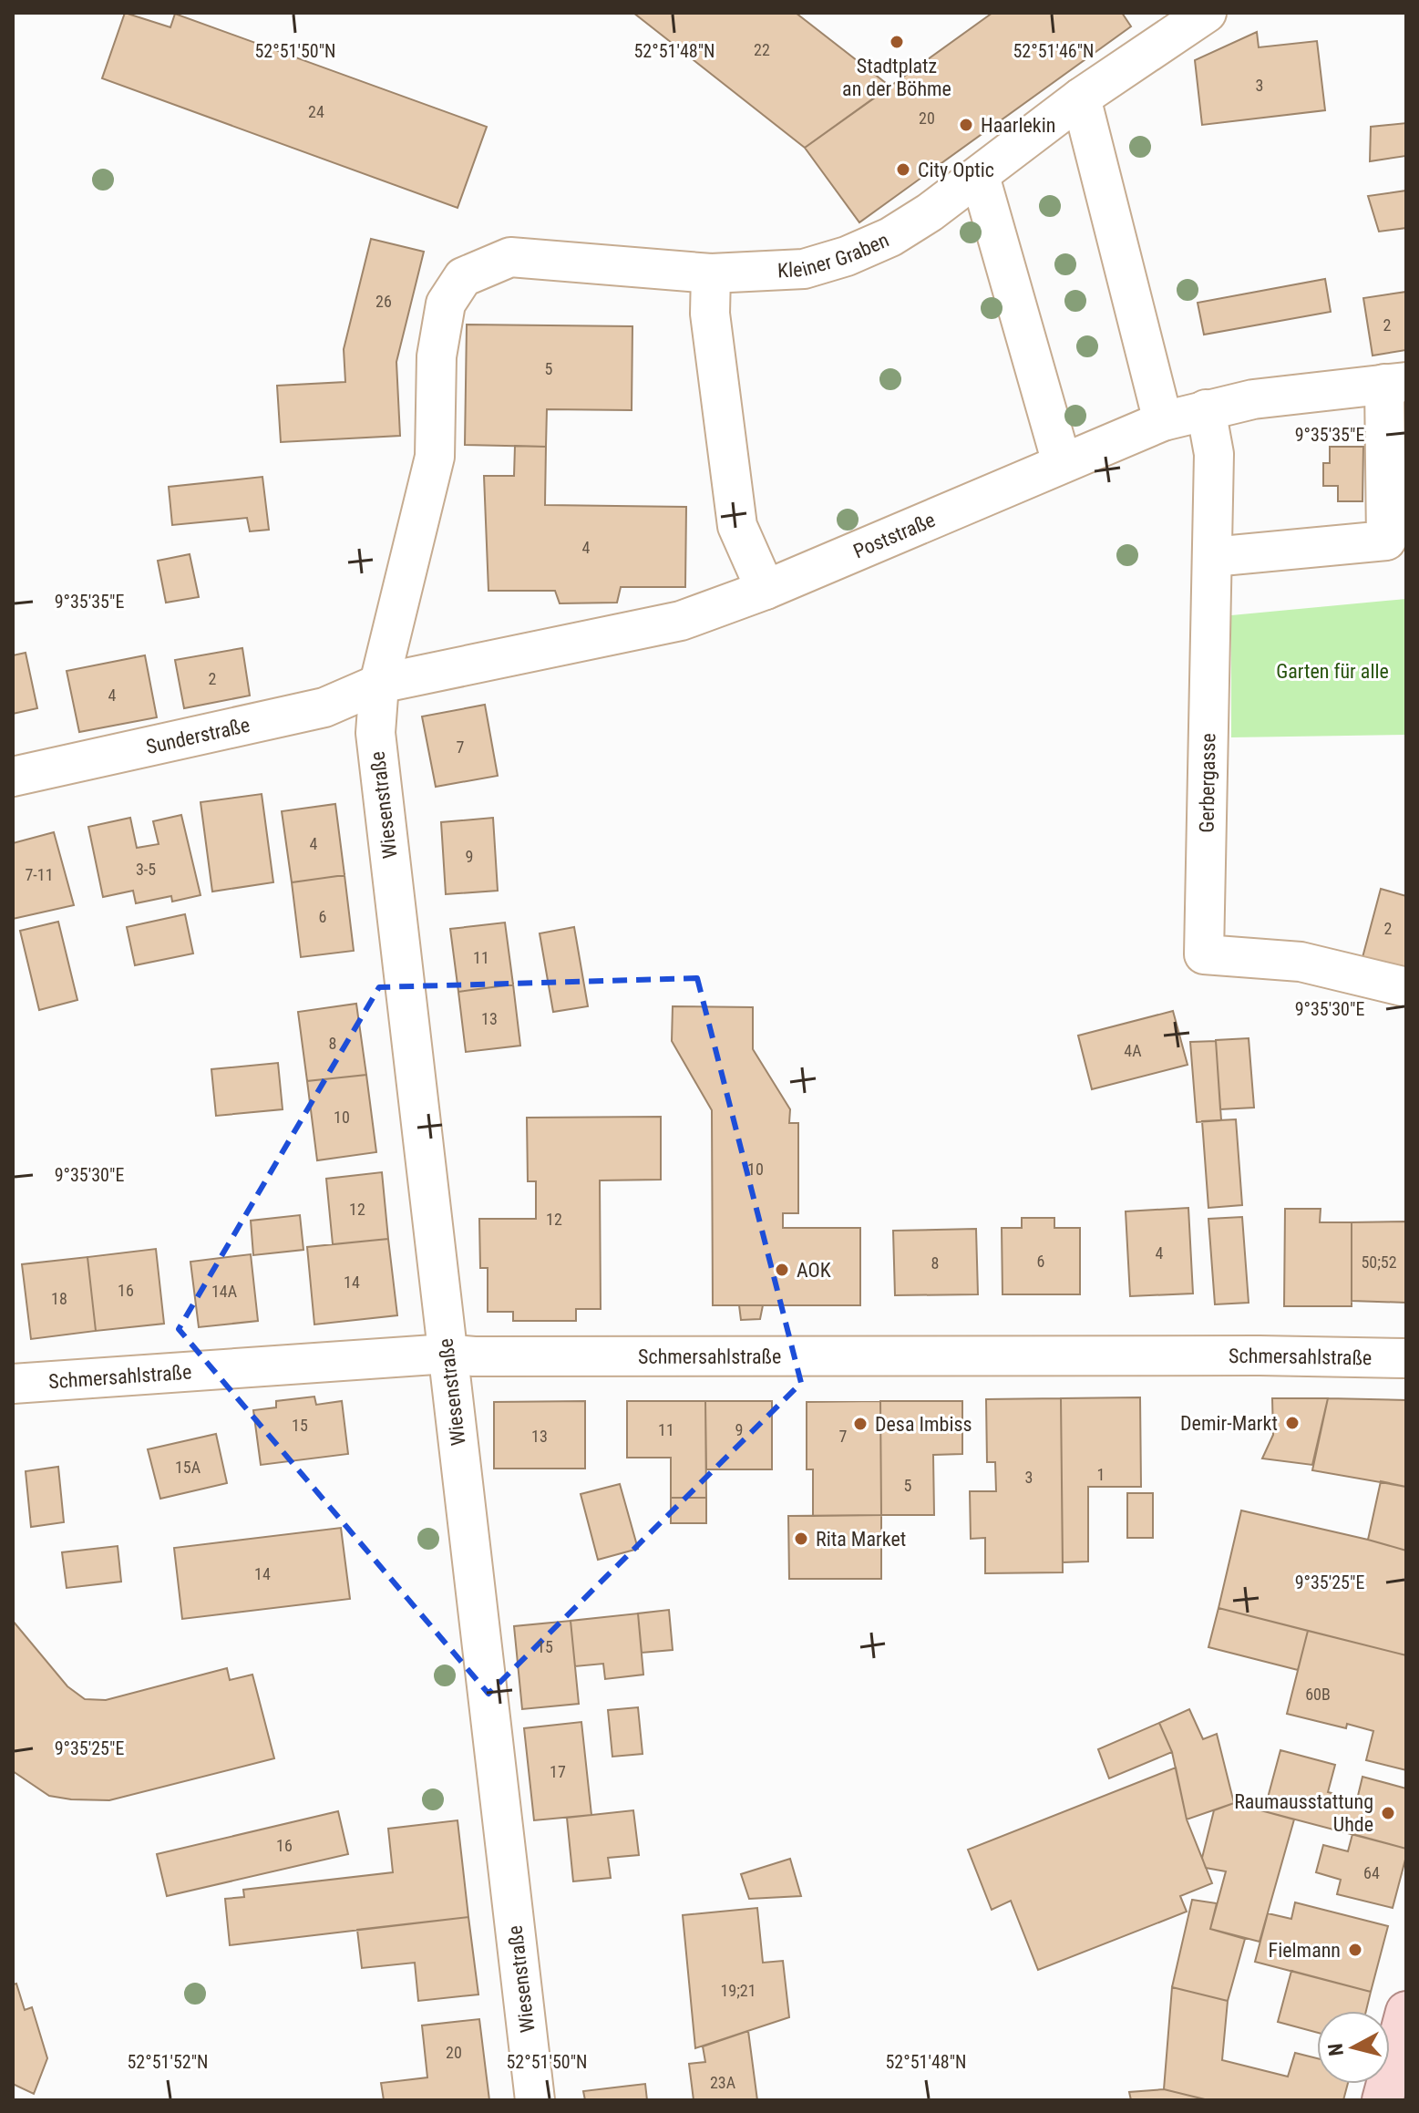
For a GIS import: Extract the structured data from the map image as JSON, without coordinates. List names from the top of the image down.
{
  "streets": {
    "street": [
      "Kleiner Graben",
      "Poststraße",
      "Sunderstraße",
      "Gerbergasse",
      "Wiesenstraße",
      "Schmersahlstraße"
    ]
  },
  "crossings": [
    ["Kleiner Graben", "Poststraße"],
    ["Kleiner Graben", "Sunderstraße"],
    ["Kleiner Graben", "Wiesenstraße"],
    ["Poststraße", "Sunderstraße"],
    ["Poststraße", "Gerbergasse"],
    ["Poststraße", "Wiesenstraße"],
    ["Sunderstraße", "Wiesenstraße"],
    ["Wiesenstraße", "Schmersahlstraße"]
  ],
  "parks": ["Garten für alle"],
  "places": [
    "Stadtplatz an der Böhme",
    "Haarlekin",
    "City Optic",
    "AOK",
    "Demir-Markt",
    "Desa Imbiss",
    "Rita Market",
    "Raumausstattung Uhde",
    "Fielmann"
  ],
  "house_numbers": [
    "22",
    "3",
    "24",
    "20",
    "26",
    "2",
    "5",
    "4",
    "2",
    "4",
    "7",
    "4",
    "9",
    "3-5",
    "7-11",
    "6",
    "2",
    "11",
    "13",
    "8",
    "4A",
    "10",
    "10",
    "12",
    "12",
    "4",
    "6",
    "50;52",
    "8",
    "14",
    "16",
    "14A",
    "18",
    "15",
    "11",
    "9",
    "13",
    "7",
    "15A",
    "1",
    "3",
    "5",
    "14",
    "15",
    "60B",
    "17",
    "16",
    "64",
    "19;21",
    "20",
    "23A"
  ],
  "north": "left",
  "coordinates": [
    "52°51'50\"N",
    "52°51'48\"N",
    "52°51'46\"N",
    "9°35'35\"E",
    "9°35'30\"E",
    "9°35'25\"E",
    "52°51'52\"N"
  ]
}
